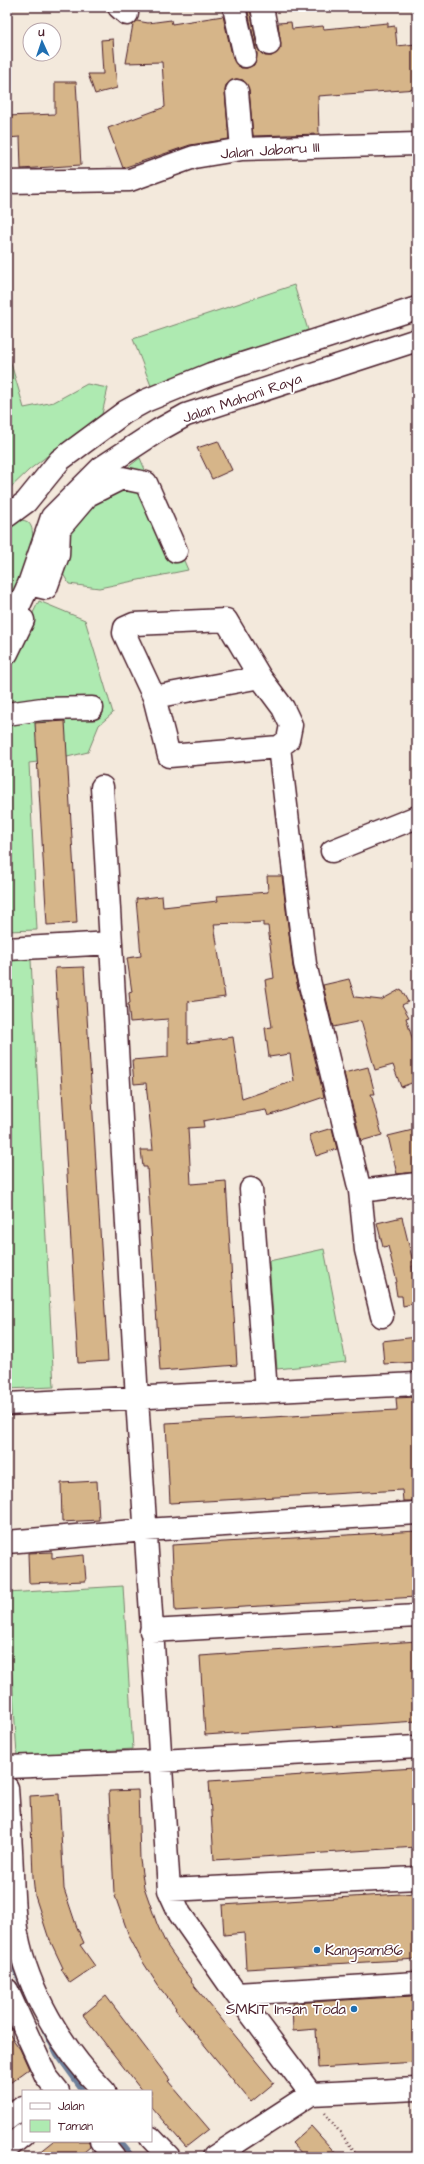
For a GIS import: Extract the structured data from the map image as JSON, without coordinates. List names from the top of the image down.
{
  "streets": {
    "street": ["Jalan Jabaru III", "Jalan Mahoni Raya"]
  },
  "places": ["Kangsam86", "SMKIT Insan Toda"],
  "legend": ["Jalan", "Taman"],
  "north": "top"
}
